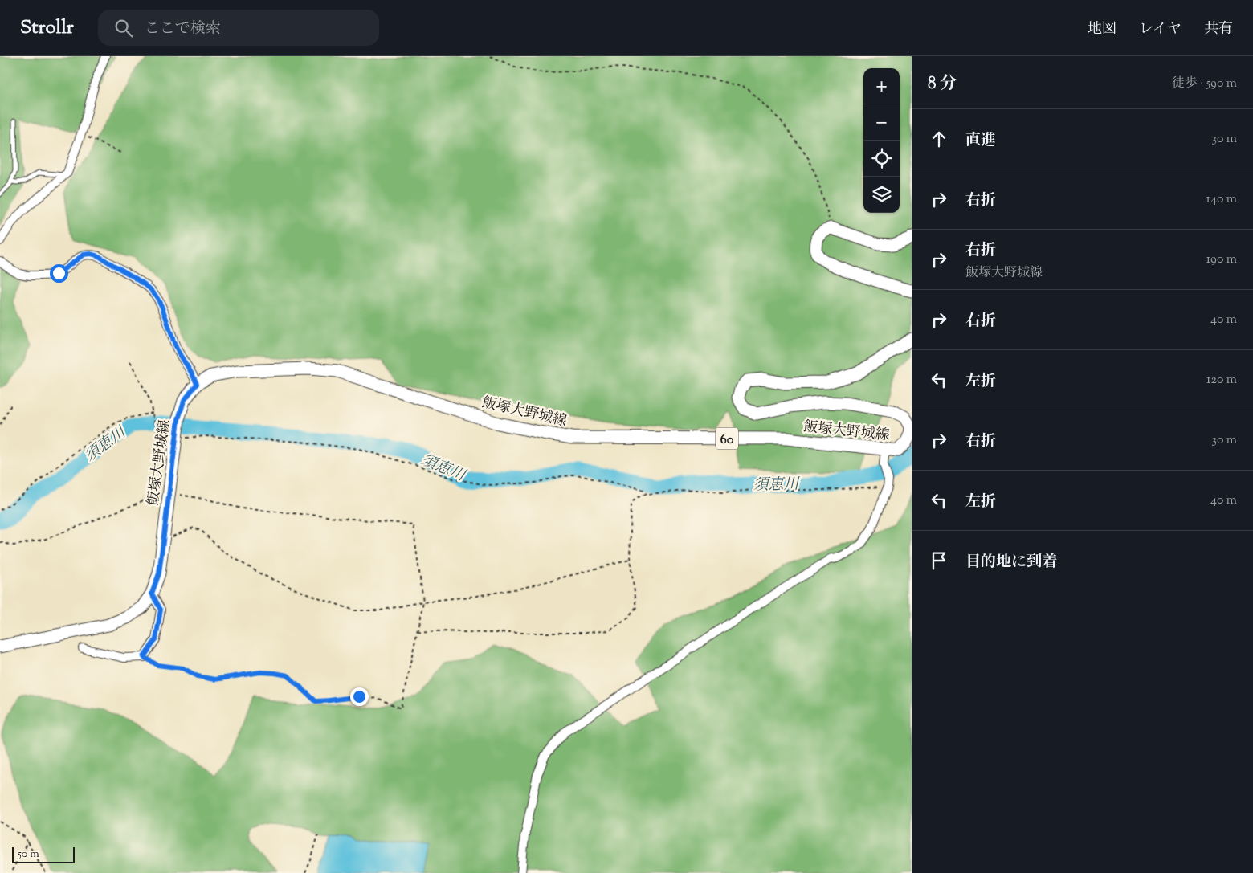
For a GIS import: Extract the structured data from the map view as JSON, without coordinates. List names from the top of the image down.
{
  "streets": {
    "main road": ["飯塚大野城線", "60"]
  },
  "water": ["須恵川"],
  "scale_bar": "50 m",
  "page": {
    "header": "Strollr",
    "search": "ここで検索",
    "nav": ["地図", "レイヤ", "共有"],
    "heading": ["8 分", "徒歩 · 590 m"],
    "map_buttons": ["+", "−"],
    "list": [
      ["直進", "30 m"],
      ["右折", "140 m"],
      ["右折", "飯塚大野城線", "190 m"],
      ["右折", "40 m"],
      ["左折", "120 m"],
      ["右折", "30 m"],
      ["左折", "40 m"],
      "目的地に到着"
    ],
    "scale": "50 m"
  }
}
